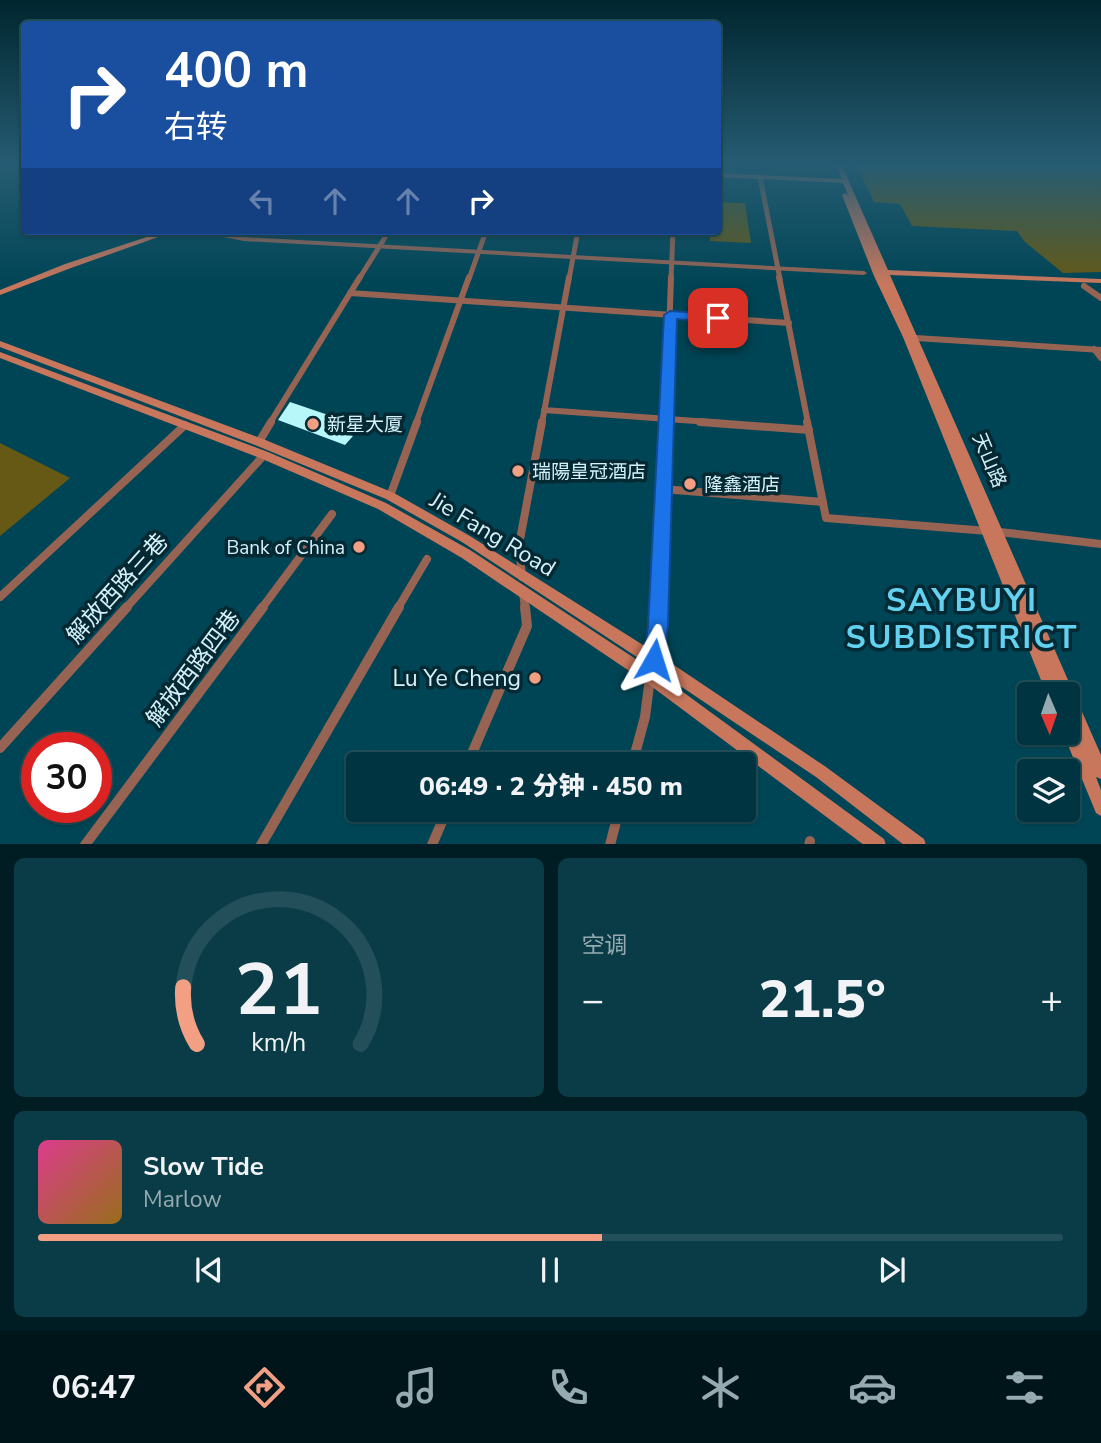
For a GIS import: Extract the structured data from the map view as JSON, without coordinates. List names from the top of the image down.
{
  "streets": {
    "main road": ["天山路", "Jie Fang Road"],
    "street": ["解放西路三巷", "解放西路四巷"]
  },
  "crossings": [
    ["Jie Fang Road", "解放西路三巷"]
  ],
  "districts": ["SAYBUYI SUBDISTRICT"],
  "places": [
    "新星大厦",
    "瑞陽皇冠酒店",
    "隆鑫酒店",
    "Bank of China",
    "Lu Ye Cheng"
  ],
  "north": "bottom",
  "page": {
    "turn": ["400 m", "右转"],
    "limit": "30",
    "trip": "06:49 · 2 分钟 · 450 m",
    "tile": "空调",
    "heat": ["−", "21.5°", "+"],
    "song": ["Slow Tide", "Marlow"],
    "tabs": "06:47",
    "gauge": ["21", "km/h"]
  }
}
